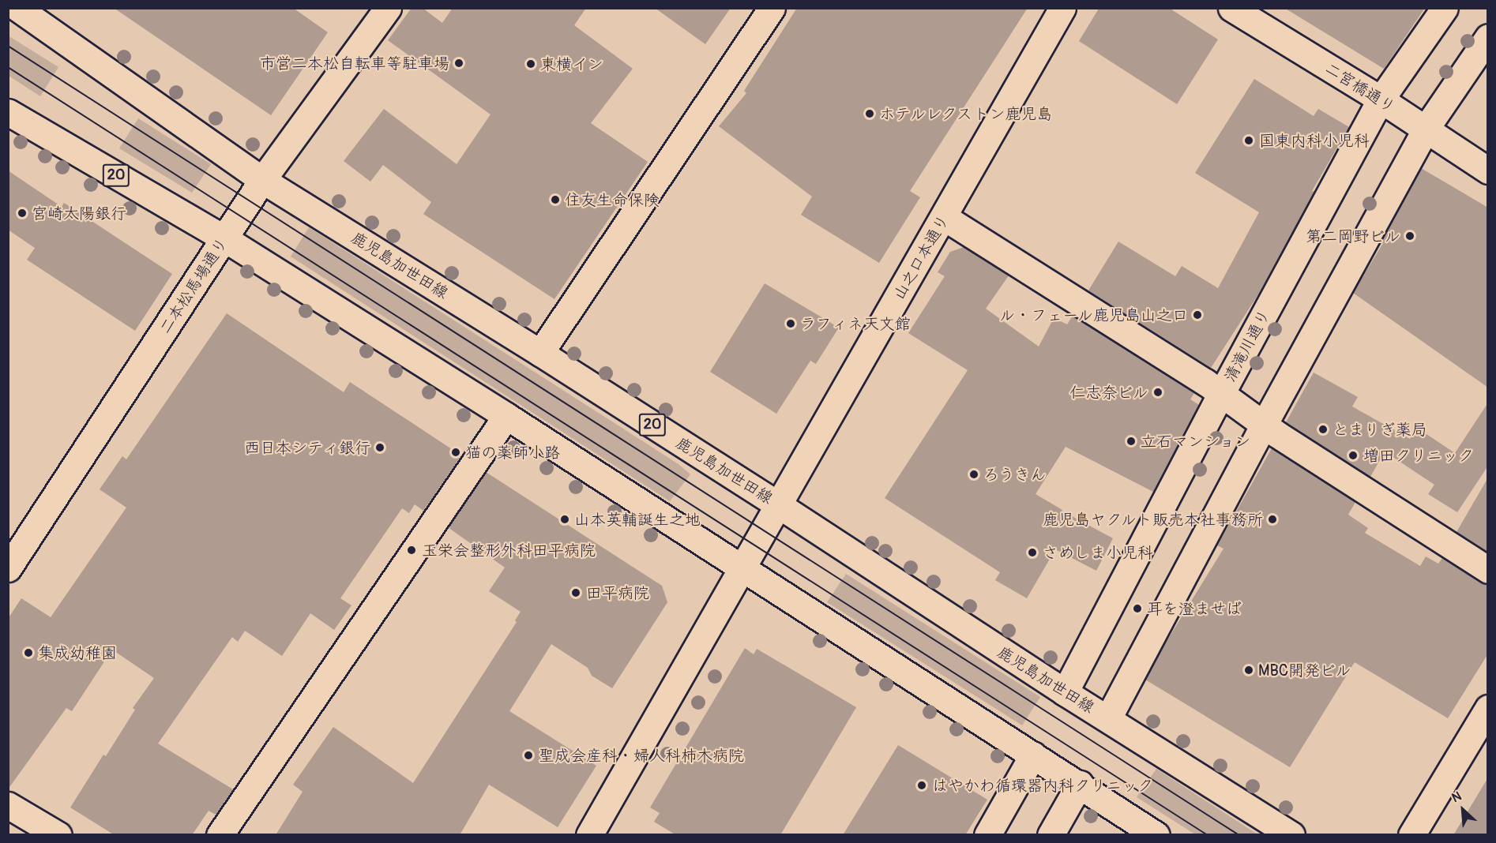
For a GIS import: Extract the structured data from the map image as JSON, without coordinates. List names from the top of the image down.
{
  "streets": {
    "street": [
      "二宮橋通り",
      "20",
      "山之口本通り",
      "鹿児島加世田線",
      "二本松馬場通り",
      "清滝川通り"
    ]
  },
  "crossings": [
    ["二宮橋通り", "清滝川通り"],
    ["20", "山之口本通り"],
    ["20", "二本松馬場通り"],
    ["山之口本通り", "鹿児島加世田線"],
    ["鹿児島加世田線", "二本松馬場通り"],
    ["鹿児島加世田線", "清滝川通り"]
  ],
  "places": [
    "市営二本松自転車等駐車場",
    "東横イン",
    "ホテルレクストン鹿児島",
    "国東内科小児科",
    "住友生命保険",
    "宮崎太陽銀行",
    "第二岡野ビル",
    "ル・フェール鹿児島山之口",
    "ラフィネ天文館",
    "仁志奈ビル",
    "とまりぎ薬局",
    "立石マンション",
    "西日本シティ銀行",
    "猫の薬師小路",
    "増田クリニック",
    "ろうきん",
    "山本英輔誕生之地",
    "鹿児島ヤクルト販売本社事務所",
    "玉栄会整形外科田平病院",
    "さめしま小児科",
    "田平病院",
    "耳を澄ませば",
    "集成幼稚園",
    "MBC開発ビル",
    "聖成会産科・婦人科柿木病院",
    "はやかわ循環器内科クリニック"
  ],
  "north": "top left"
}
